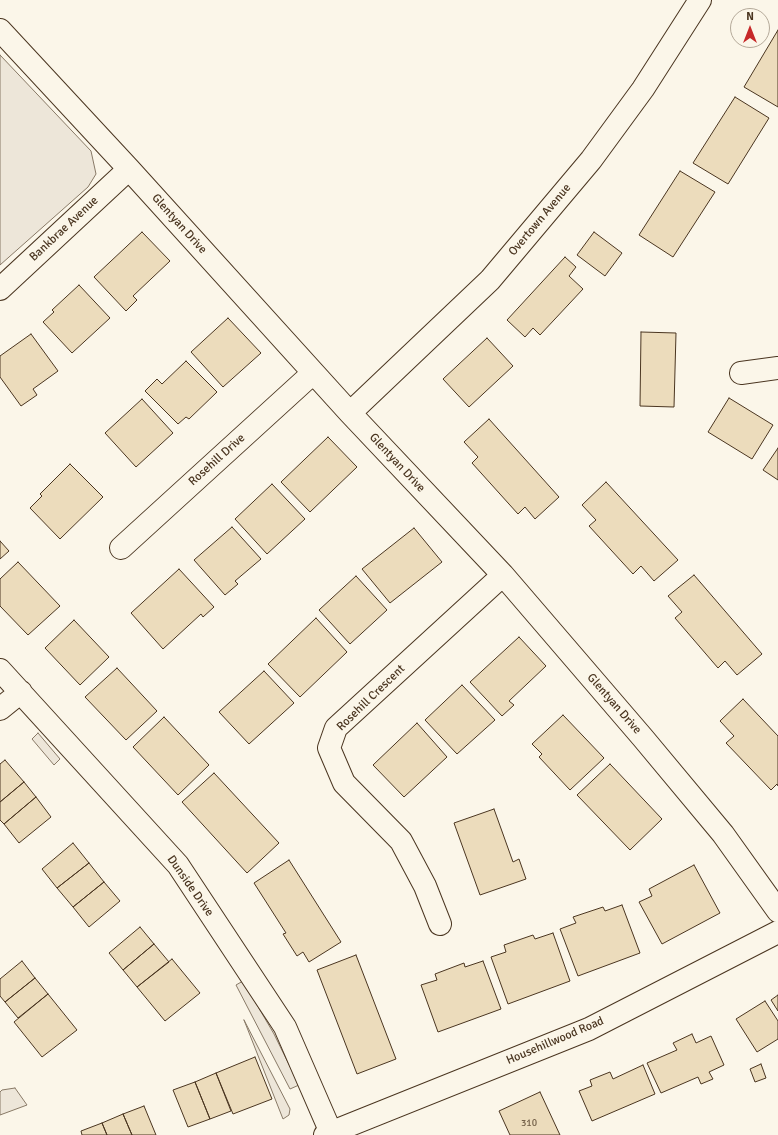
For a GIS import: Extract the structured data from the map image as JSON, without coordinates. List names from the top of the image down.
{
  "streets": {
    "street": [
      "Overtown Avenue",
      "Glentyan Drive",
      "Bankbrae Avenue",
      "Rosehill Drive",
      "Rosehill Crescent",
      "Dunside Drive",
      "Househillwood Road"
    ]
  },
  "crossings": [
    ["Overtown Avenue", "Glentyan Drive"],
    ["Glentyan Drive", "Bankbrae Avenue"],
    ["Glentyan Drive", "Rosehill Drive"],
    ["Glentyan Drive", "Rosehill Crescent"],
    ["Dunside Drive", "Househillwood Road"]
  ],
  "house_numbers": ["310"],
  "north": "top"
}
